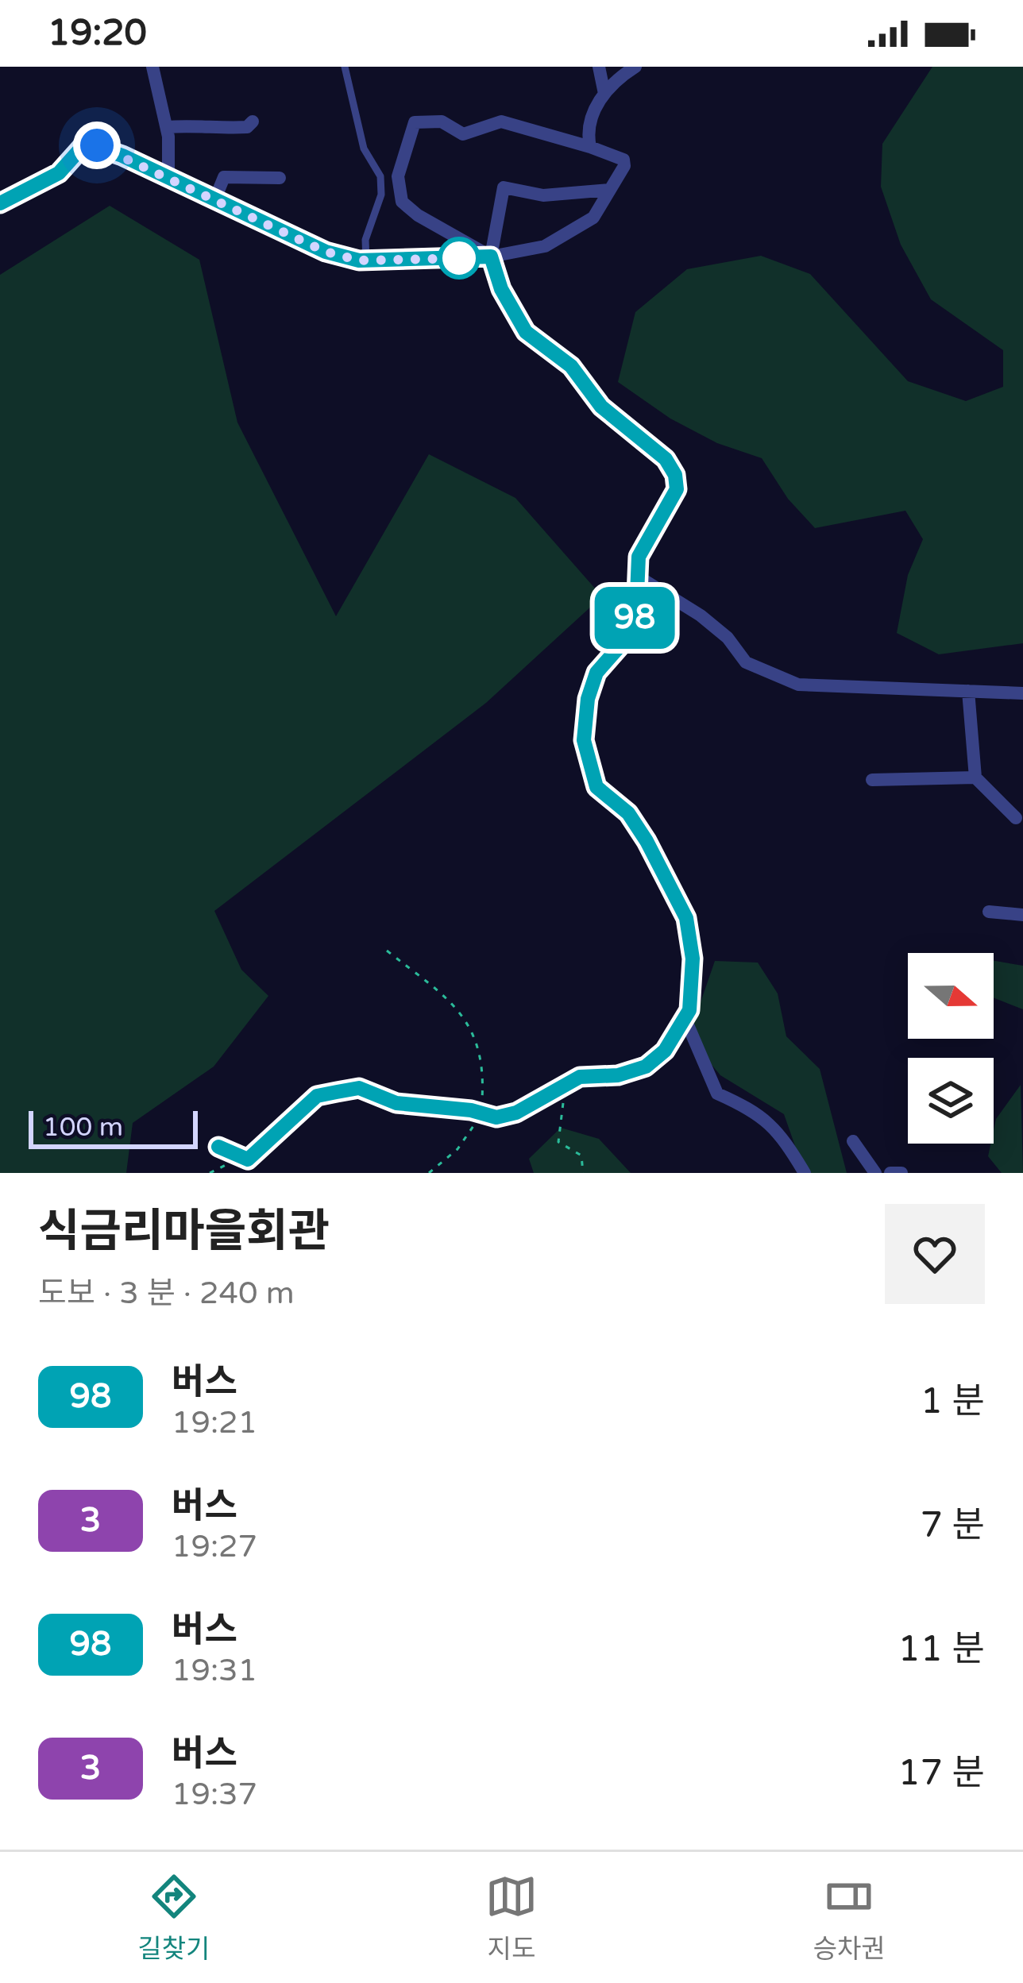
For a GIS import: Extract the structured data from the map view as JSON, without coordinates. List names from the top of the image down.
{
  "lines": ["bus line 98"],
  "scale_bar": "100 m",
  "north": "right",
  "page": {
    "status": "19:20",
    "on_map": "98",
    "scale": "100 m",
    "heading": ["식금리마을회관", "도보 · 3 분 · 240 m"],
    "list": [
      {
        "mark": "98",
        "name": "버스",
        "note": "19:21",
        "value": "1 분"
      },
      {
        "mark": "3",
        "name": "버스",
        "note": "19:27",
        "value": "7 분"
      },
      {
        "mark": "98",
        "name": "버스",
        "note": "19:31",
        "value": "11 분"
      },
      {
        "mark": "3",
        "name": "버스",
        "note": "19:37",
        "value": "17 분"
      }
    ],
    "tabs": ["길찾기", "지도", "승차권"]
  }
}
